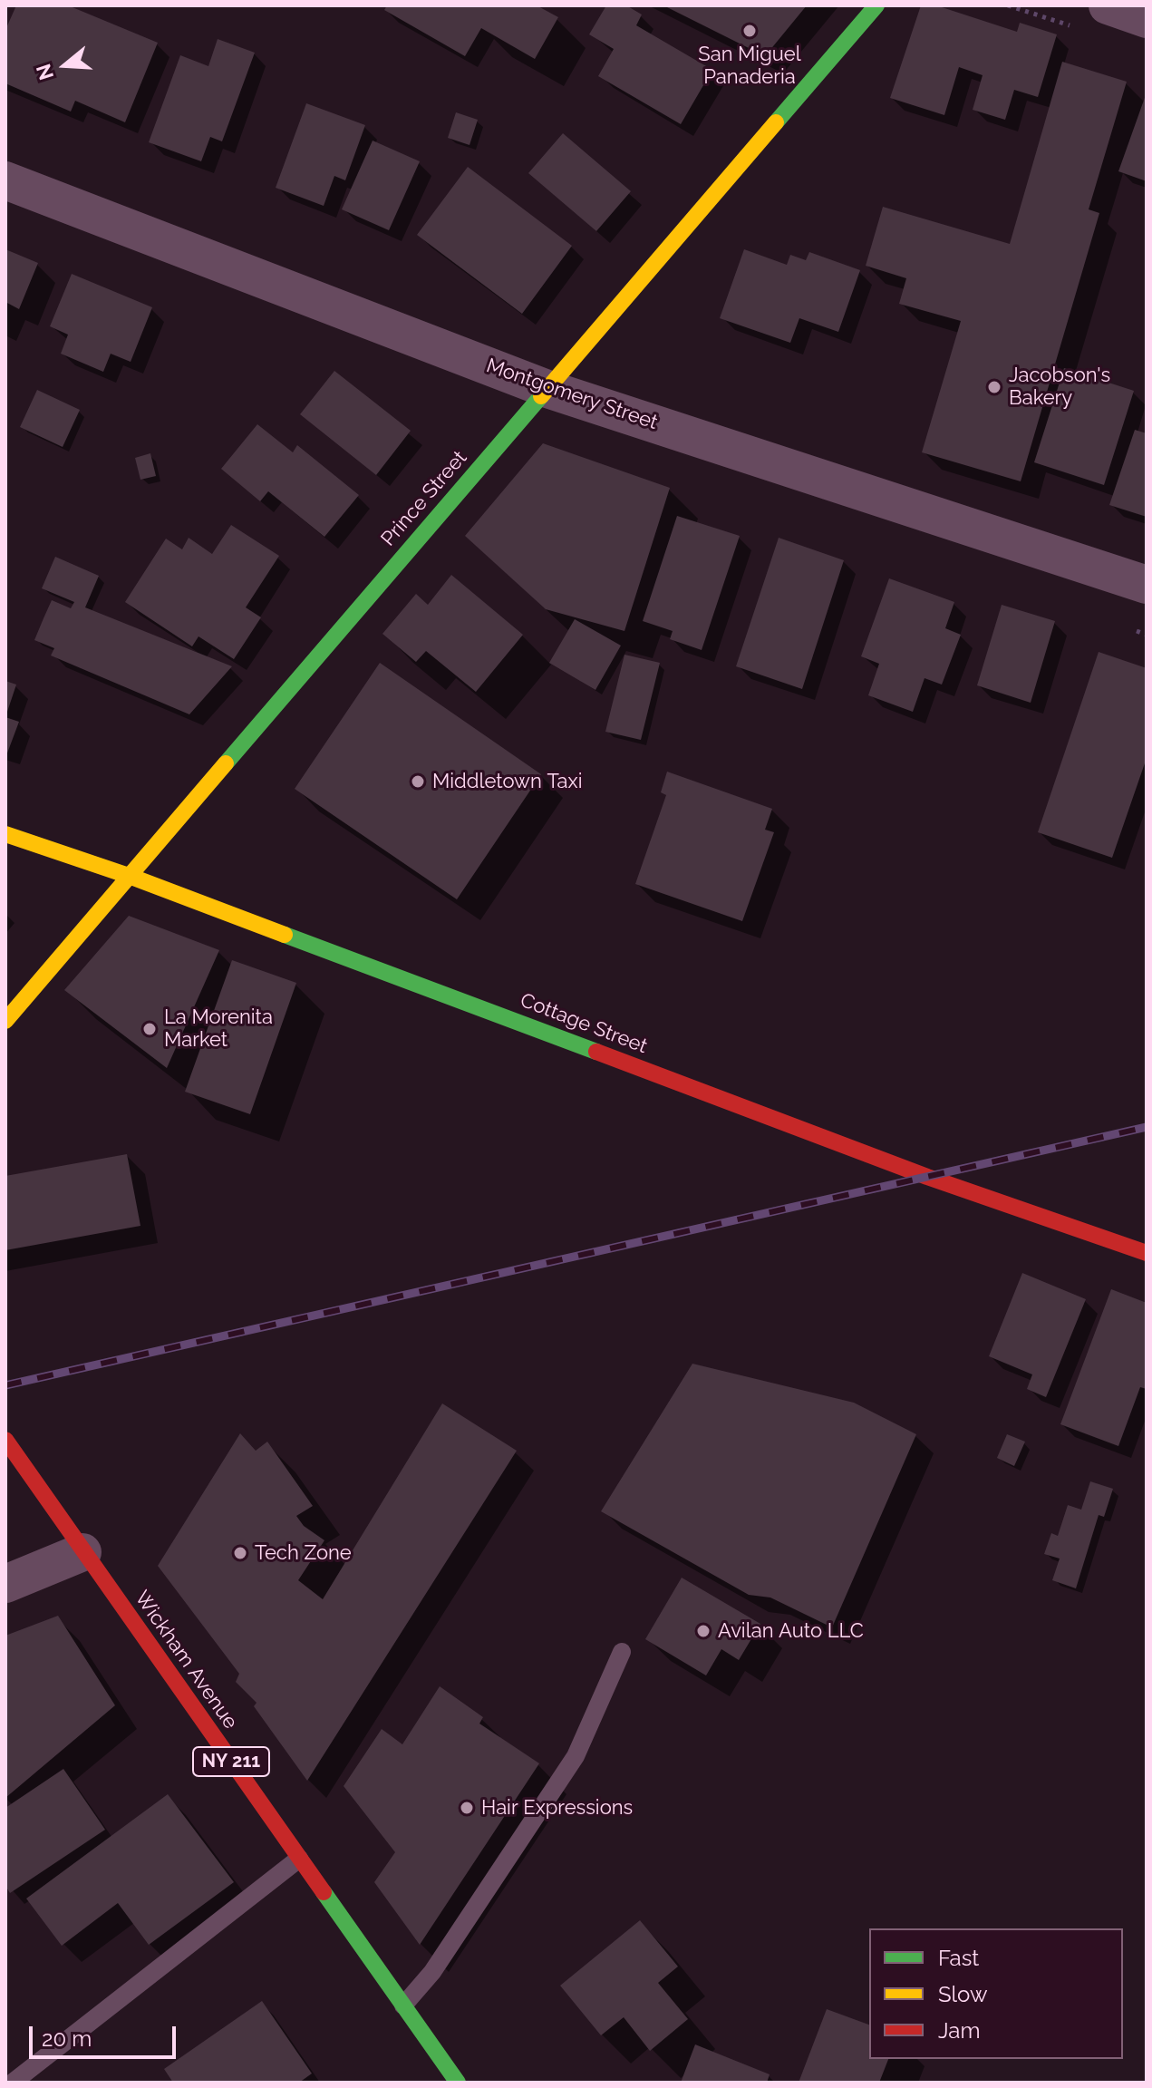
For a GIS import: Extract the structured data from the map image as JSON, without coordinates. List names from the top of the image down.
{
  "streets": {
    "street": [
      "Montgomery Street",
      "Prince Street",
      "Cottage Street",
      "Wickham Avenue",
      "NY 211"
    ]
  },
  "crossings": [
    ["Montgomery Street", "Prince Street"],
    ["Prince Street", "Cottage Street"]
  ],
  "places": [
    "San Miguel Panaderia",
    "Jacobson's Bakery",
    "Middletown Taxi",
    "La Morenita Market",
    "Tech Zone",
    "Avilan Auto LLC",
    "Hair Expressions"
  ],
  "legend": ["Fast", "Slow", "Jam"],
  "scale_bar": "20 m",
  "north": "left"
}
